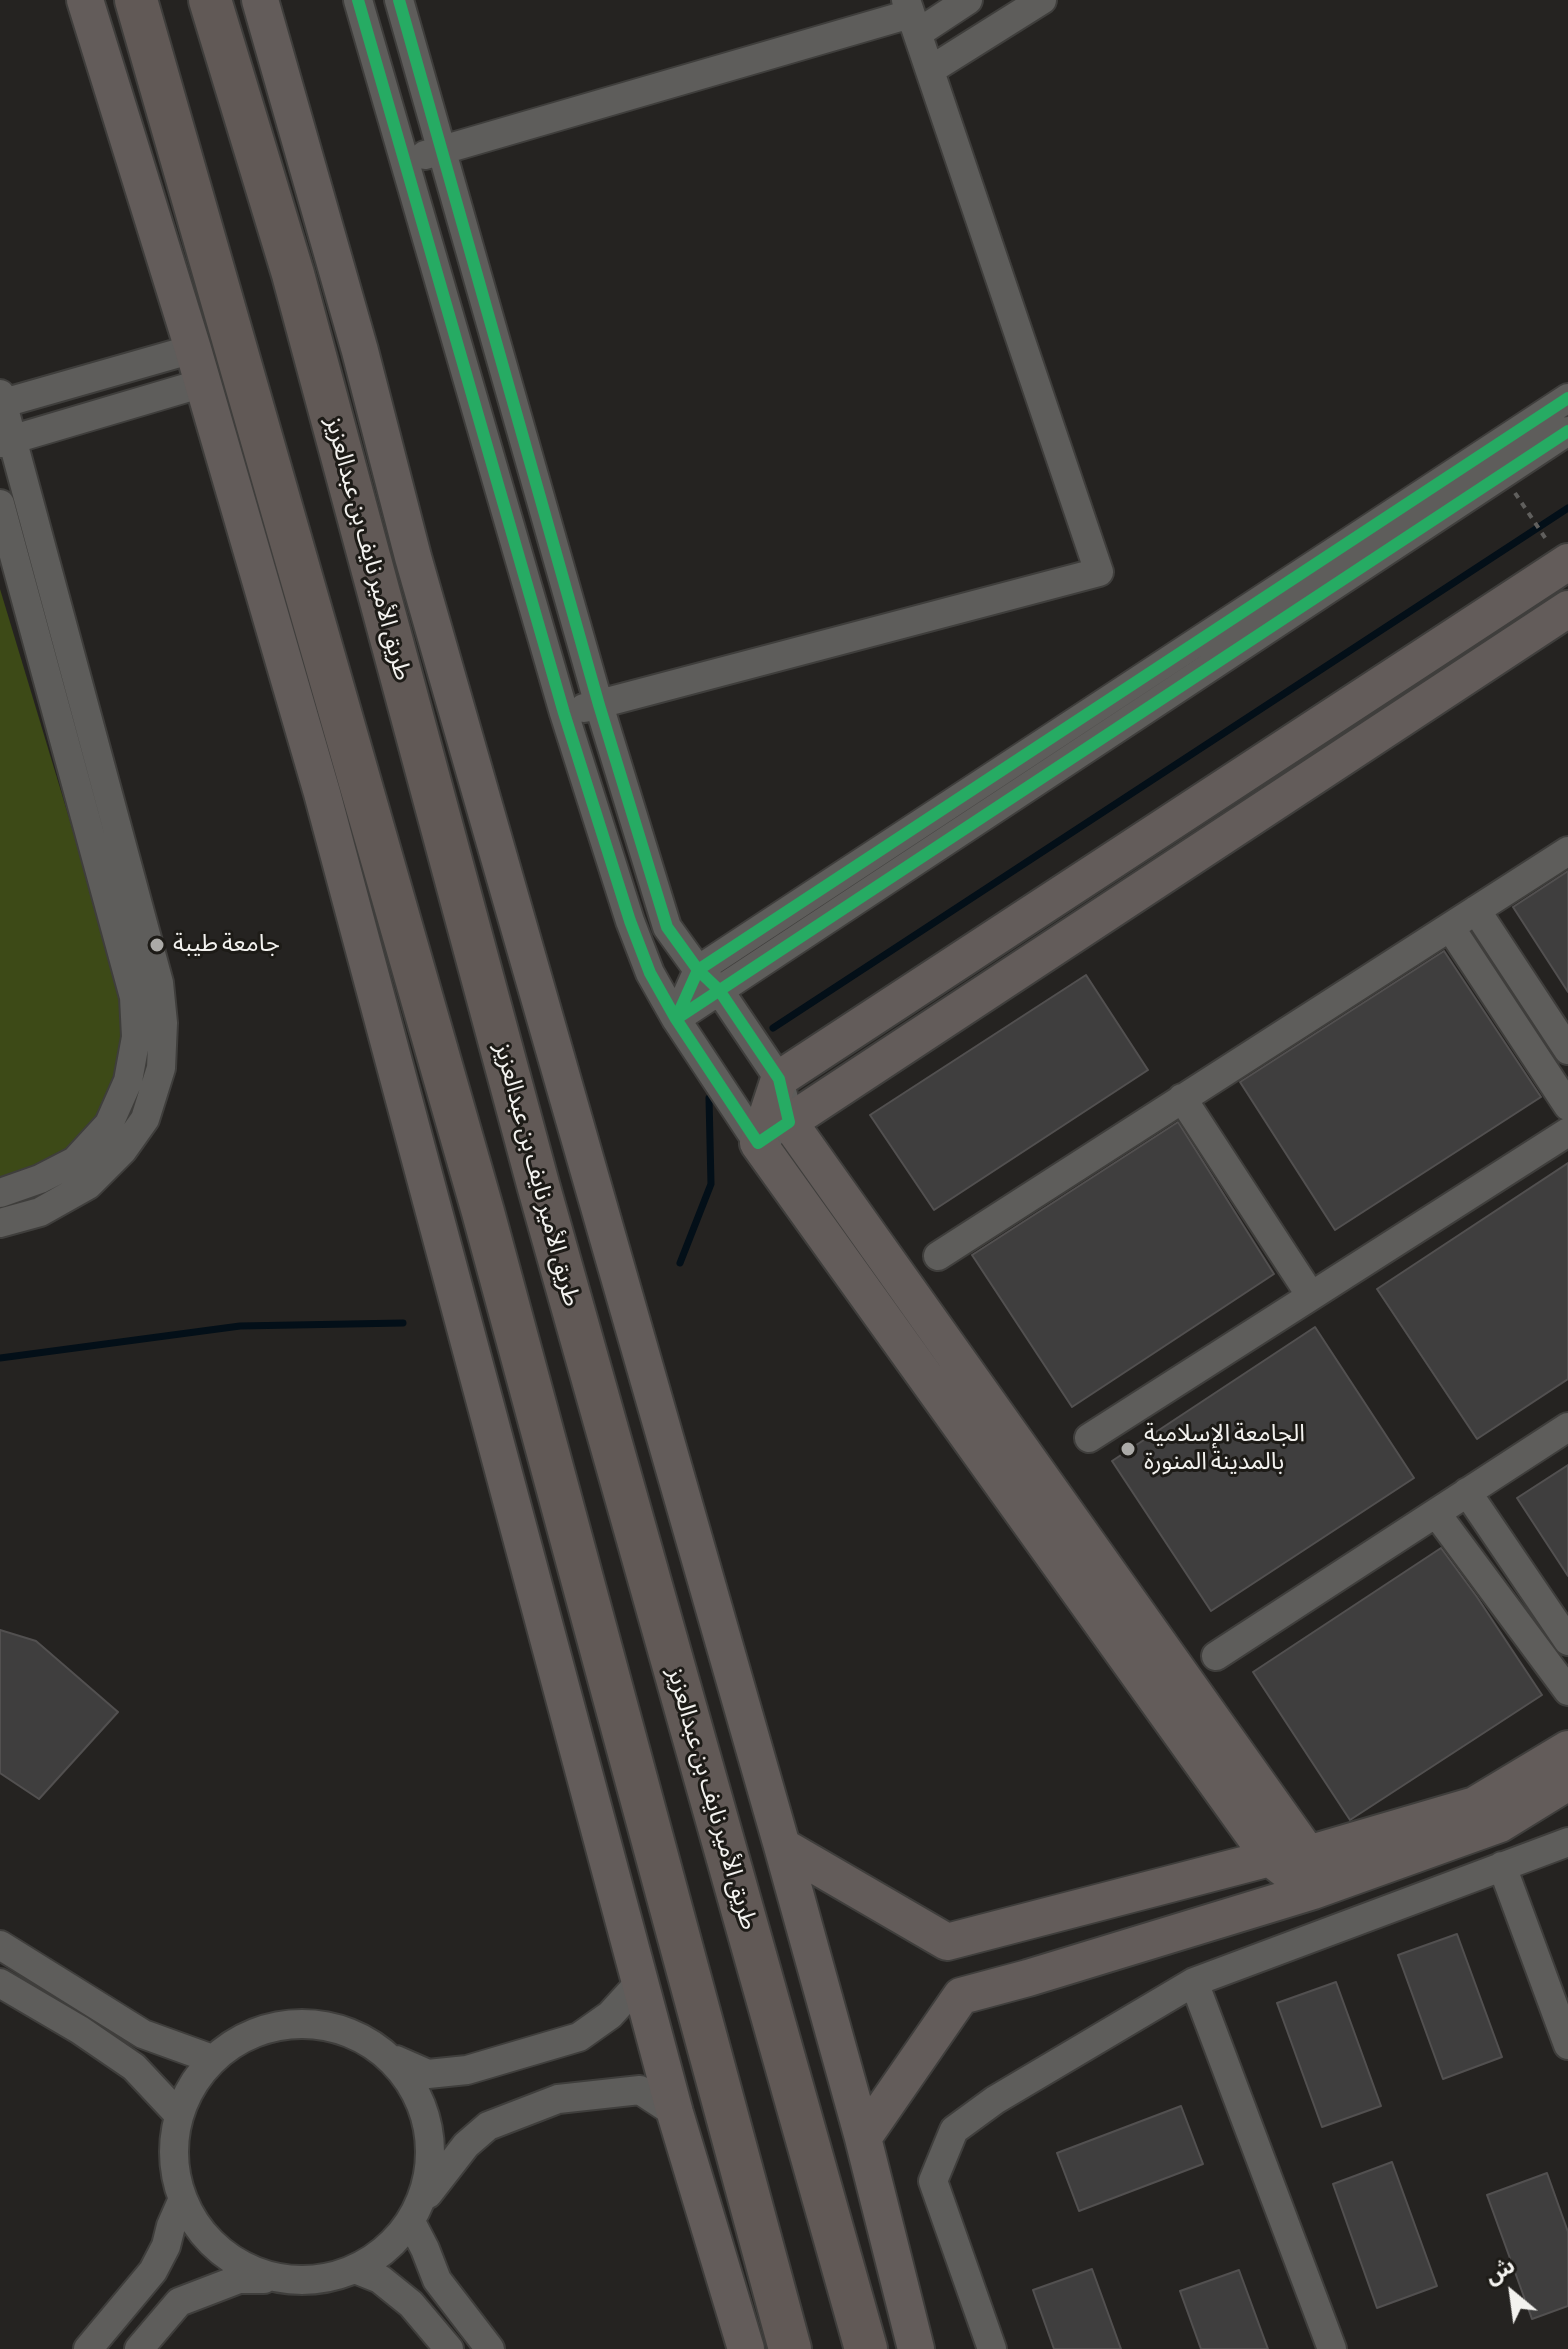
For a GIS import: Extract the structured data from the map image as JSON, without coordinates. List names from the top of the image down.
{
  "streets": {
    "highway": ["طريق الأمير نايف بن عبدالعزيز"]
  },
  "places": ["جامعة طيبة", "الجامعة الإسلامية بالمدينة المنورة"],
  "north": "top left"
}
